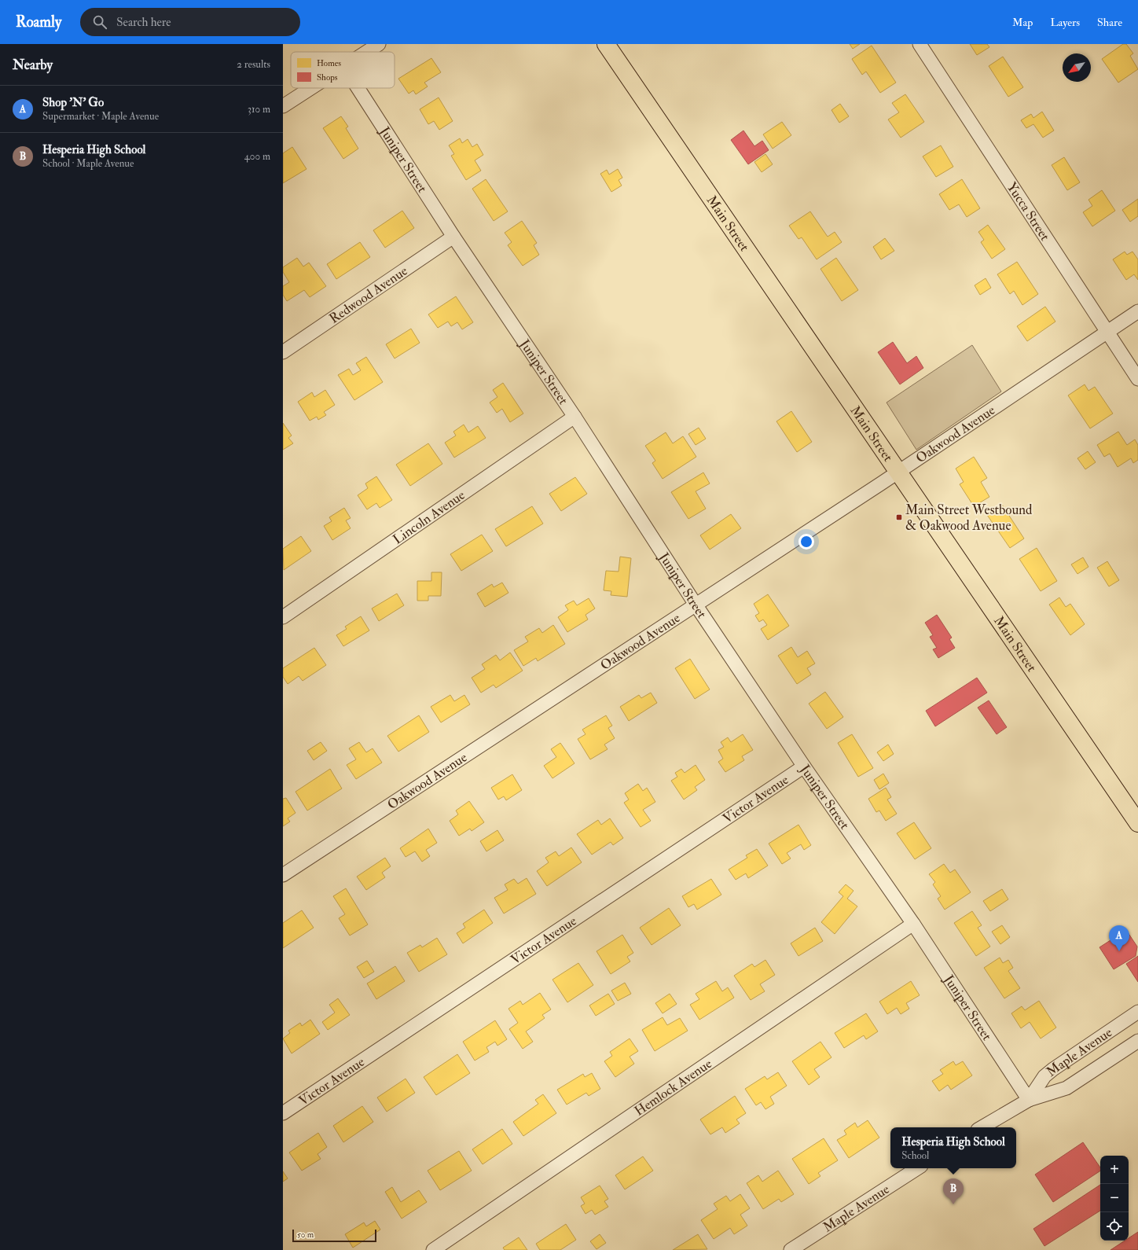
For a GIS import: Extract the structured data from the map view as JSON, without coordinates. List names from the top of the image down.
{
  "streets": {
    "main road": ["Main Street"],
    "street": [
      "Juniper Street",
      "Yucca Street",
      "Redwood Avenue",
      "Oakwood Avenue",
      "Lincoln Avenue",
      "Victor Avenue",
      "Maple Avenue",
      "Hemlock Avenue"
    ]
  },
  "crossings": [
    ["Juniper Street", "Redwood Avenue"],
    ["Juniper Street", "Oakwood Avenue"],
    ["Juniper Street", "Lincoln Avenue"],
    ["Juniper Street", "Victor Avenue"],
    ["Juniper Street", "Maple Avenue"],
    ["Juniper Street", "Hemlock Avenue"],
    ["Yucca Street", "Oakwood Avenue"],
    ["Main Street", "Oakwood Avenue"]
  ],
  "places": {
    "transit": ["Main Street Westbound & Oakwood Avenue"]
  },
  "legend": ["Homes", "Shops"],
  "scale_bar": "50 m",
  "north": "bottom left",
  "page": {
    "header": "Roamly",
    "search": "Search here",
    "nav": ["Map", "Layers", "Share"],
    "heading": ["Nearby", "2 results"],
    "list": [
      {
        "mark": "A",
        "name": "Shop 'N' Go",
        "note": "Supermarket · Maple Avenue",
        "value": "310 m"
      },
      {
        "mark": "B",
        "name": "Hesperia High School",
        "note": "School · Maple Avenue",
        "value": "400 m"
      }
    ],
    "pins": ["A", "B"],
    "popup": ["Hesperia High School", "School"],
    "map_buttons": ["+", "−"],
    "scale": "50 m"
  }
}
